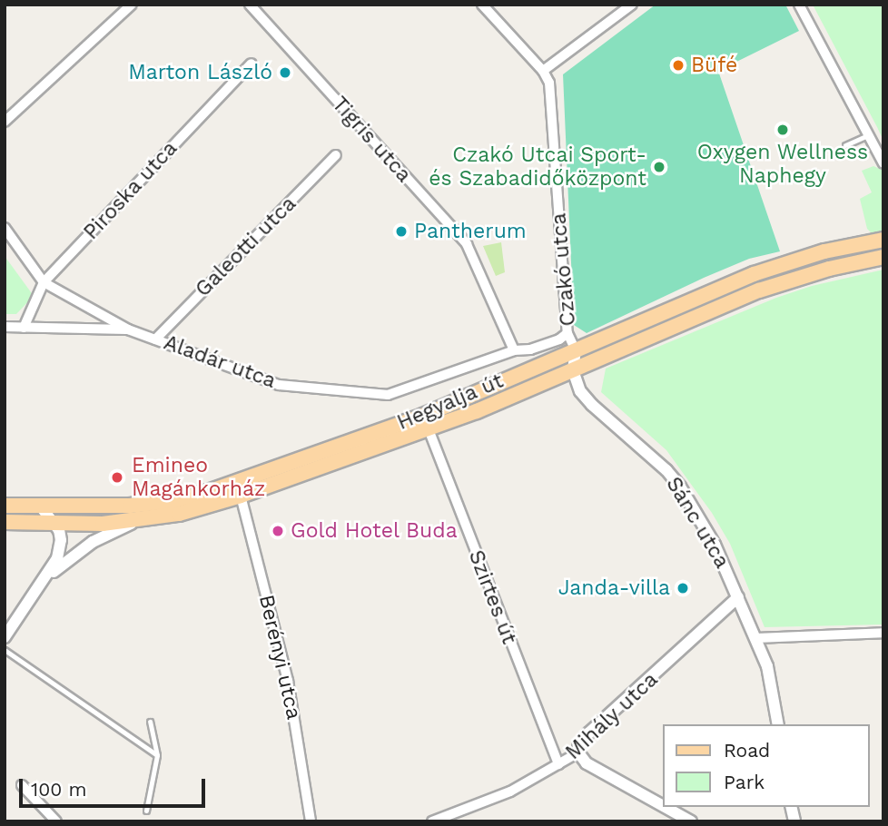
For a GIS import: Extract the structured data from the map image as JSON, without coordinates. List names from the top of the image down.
{
  "streets": {
    "main road": ["Hegyalja út"],
    "street": [
      "Tigris utca",
      "Piroska utca",
      "Galeotti utca",
      "Czakó utca",
      "Aladár utca",
      "Sánc utca",
      "Szirtes út",
      "Berényi utca",
      "Mihály utca"
    ]
  },
  "crossings": [
    ["Tigris utca", "Aladár utca"],
    ["Piroska utca", "Aladár utca"],
    ["Galeotti utca", "Aladár utca"],
    ["Czakó utca", "Aladár utca"],
    ["Czakó utca", "Hegyalja út"],
    ["Hegyalja út", "Sánc utca"],
    ["Hegyalja út", "Szirtes út"],
    ["Hegyalja út", "Berényi utca"],
    ["Sánc utca", "Mihály utca"],
    ["Szirtes út", "Mihály utca"]
  ],
  "places": [
    "Büfé",
    "Marton László",
    "Oxygen Wellness Naphegy",
    "Czakó Utcai Sport- és Szabadidőközpont",
    "Pantherum",
    "Emineo Magánkorház",
    "Gold Hotel Buda",
    "Janda-villa"
  ],
  "legend": ["Road", "Park"],
  "scale_bar": "100 m"
}
